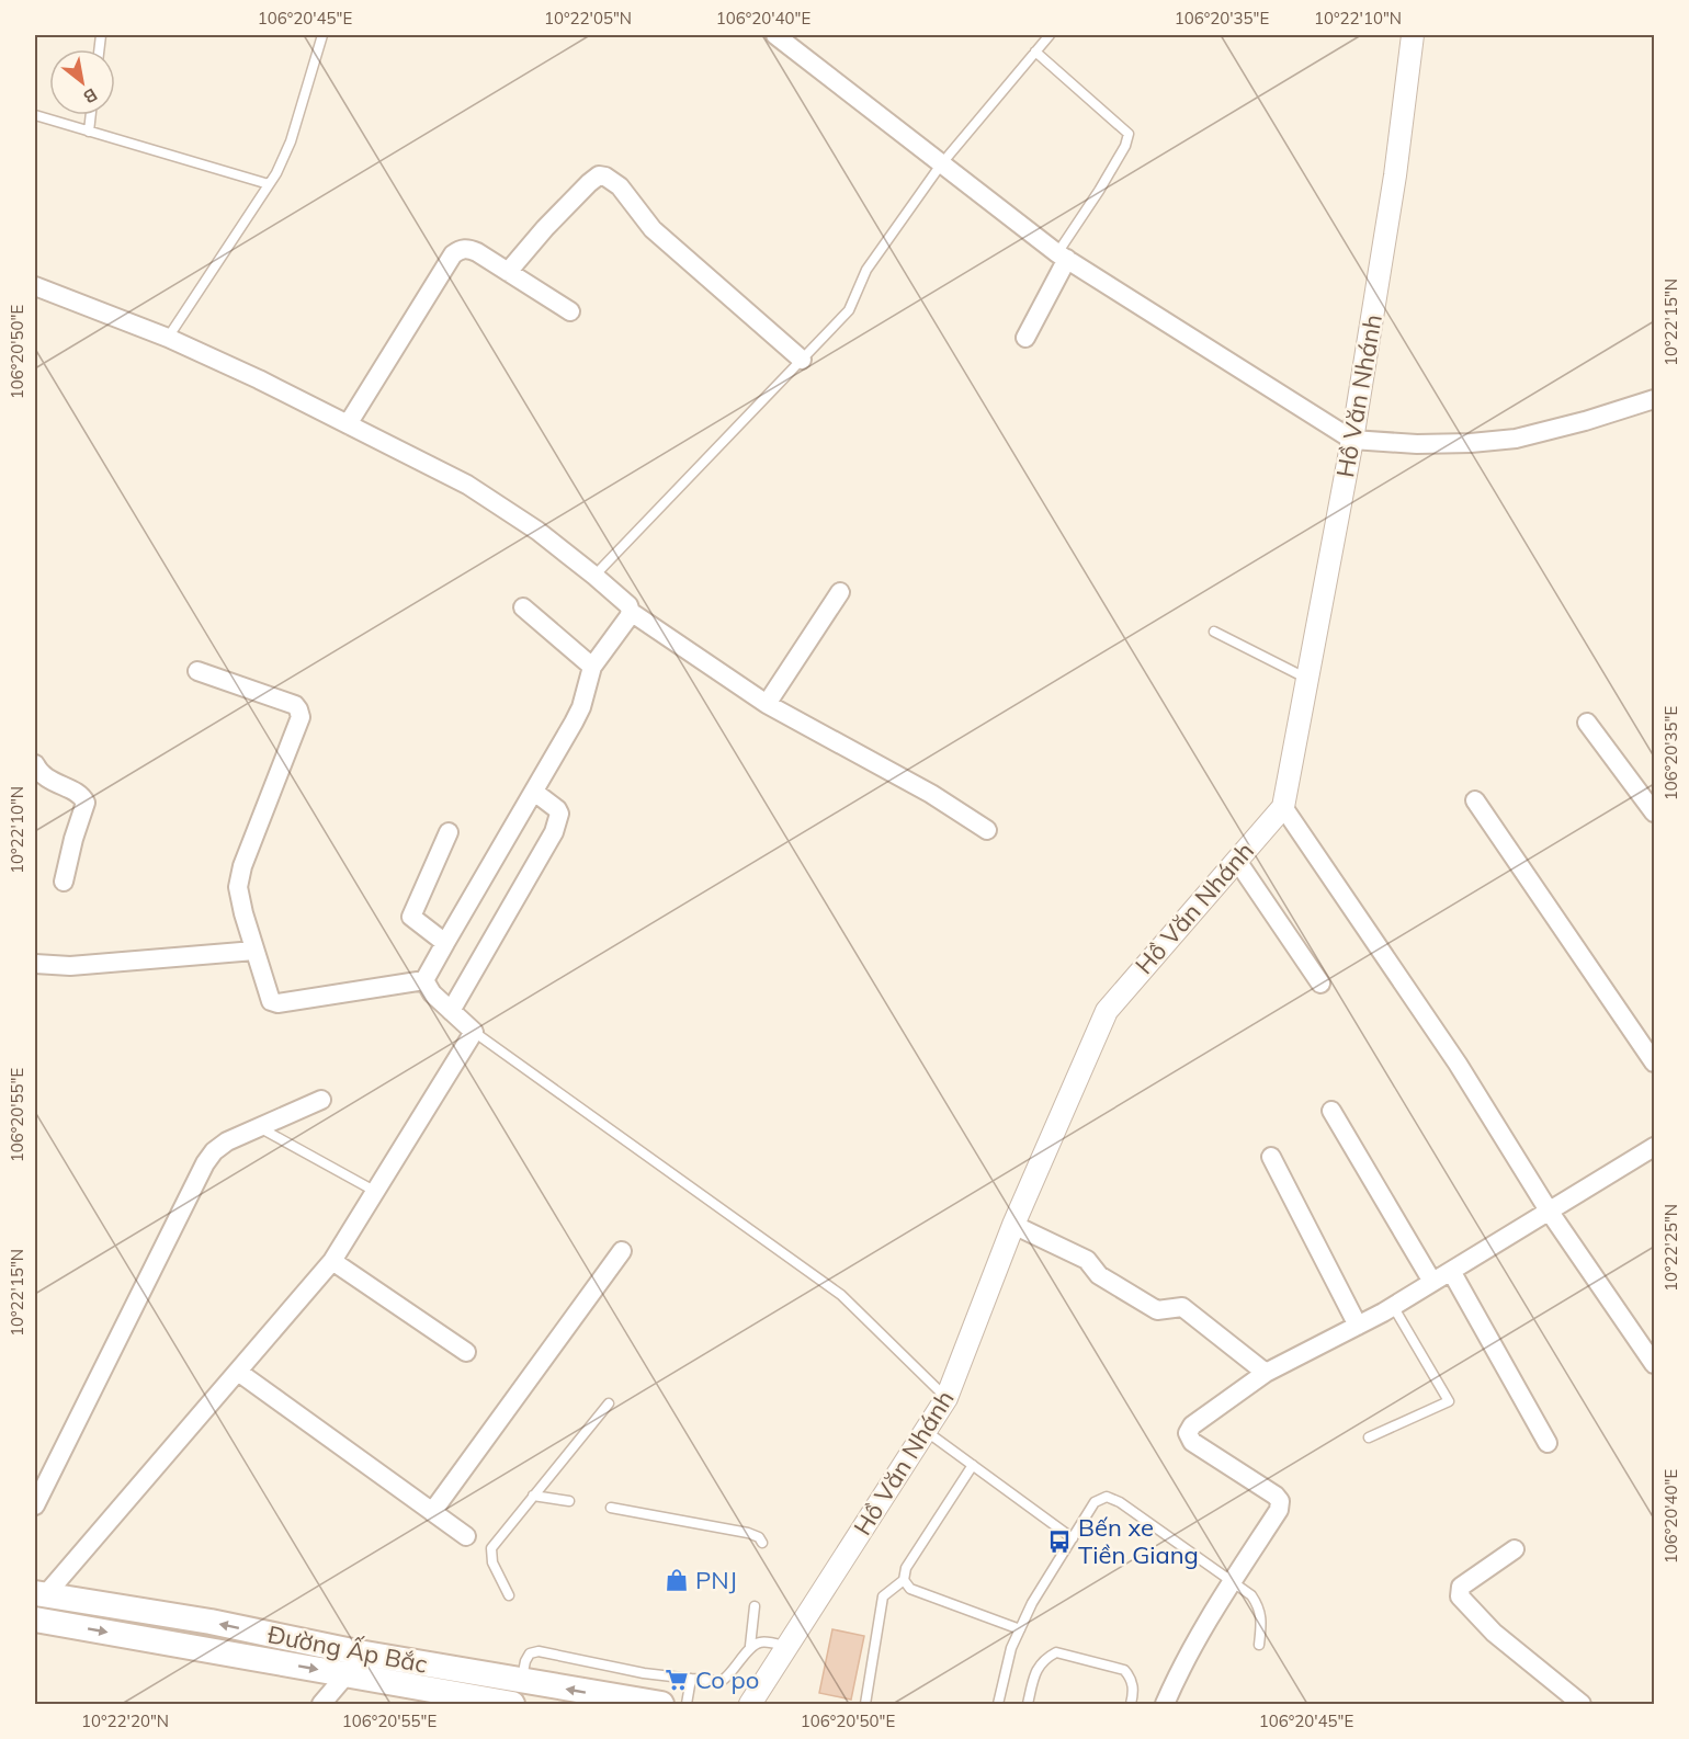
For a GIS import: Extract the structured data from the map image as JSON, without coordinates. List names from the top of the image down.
{
  "streets": {
    "main road": ["Đường Ấp Bắc"],
    "street": ["Hồ Văn Nhánh"]
  },
  "places": {
    "bus stop": ["Bến xe Tiền Giang"],
    "shop": ["PNJ"],
    "supermarket": ["Co po"]
  },
  "north": "bottom right",
  "coordinates": [
    "106°20'45\"E",
    "10°22'05\"N",
    "106°20'40\"E",
    "106°20'35\"E",
    "10°22'10\"N",
    "10°22'15\"N",
    "106°20'50\"E",
    "106°20'55\"E",
    "10°22'25\"N",
    "10°22'20\"N"
  ]
}
